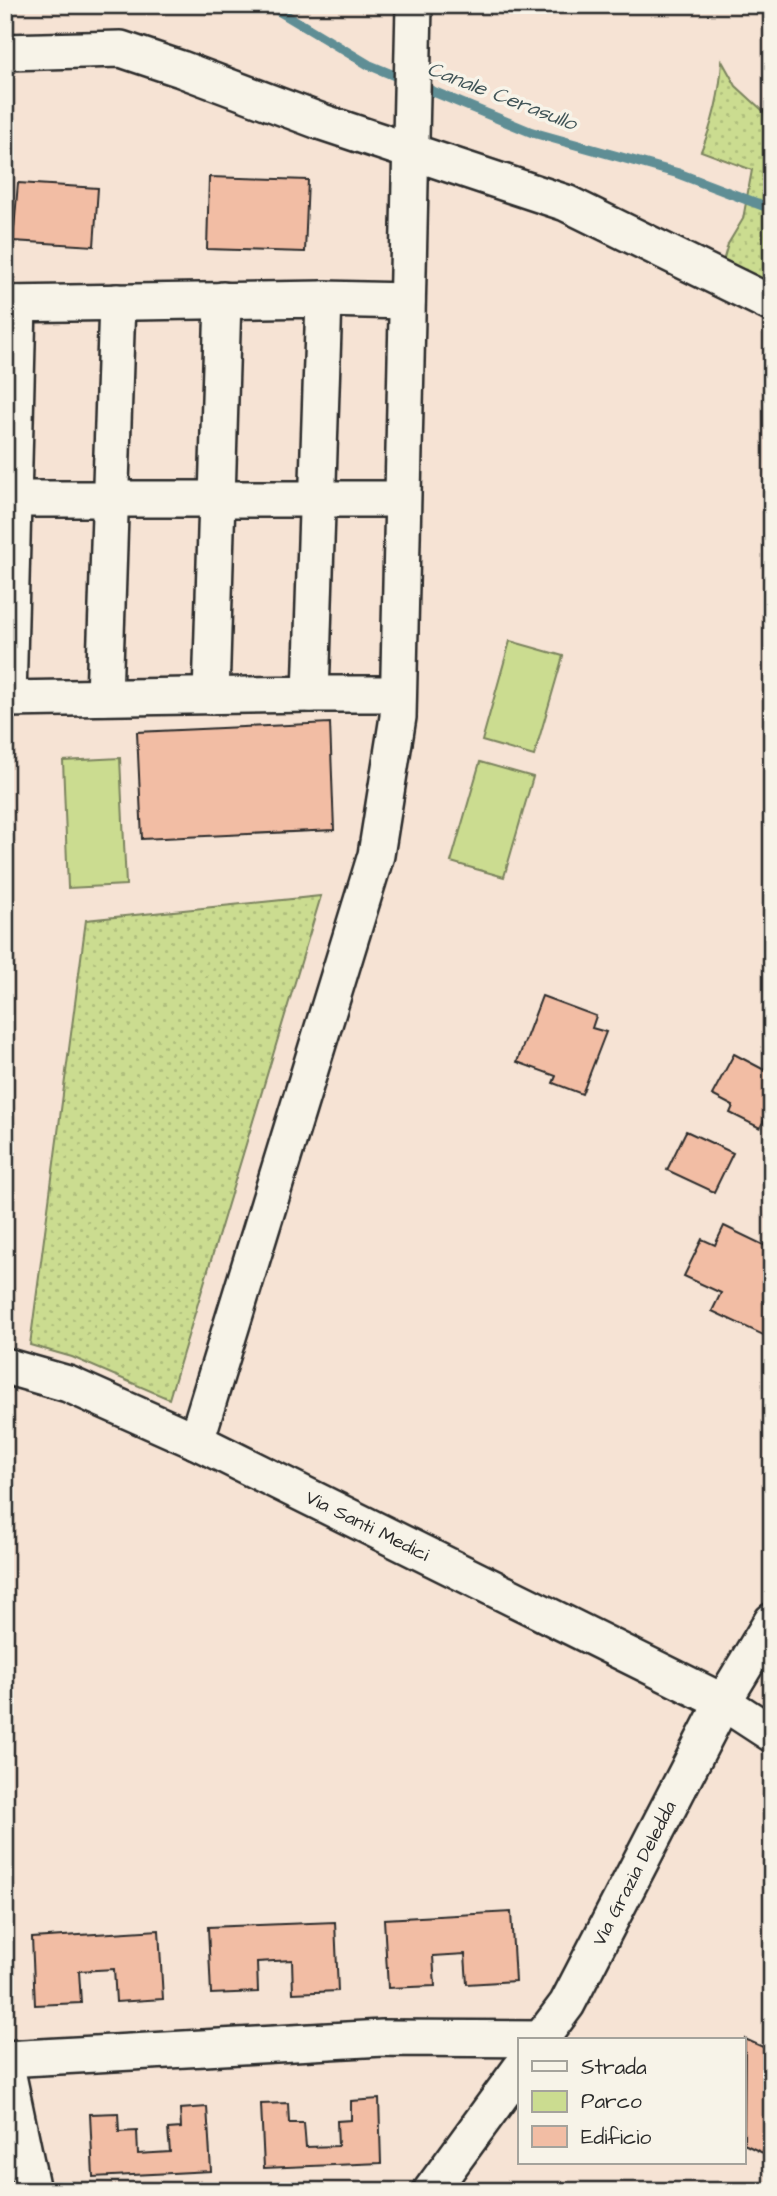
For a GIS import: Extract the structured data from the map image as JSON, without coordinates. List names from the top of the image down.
{
  "streets": {
    "street": ["Via Santi Medici", "Via Grazia Deledda"]
  },
  "crossings": [
    ["Via Santi Medici", "Via Grazia Deledda"]
  ],
  "water": ["Canale Cerasullo"],
  "legend": ["Strada", "Parco", "Edificio"]
}
